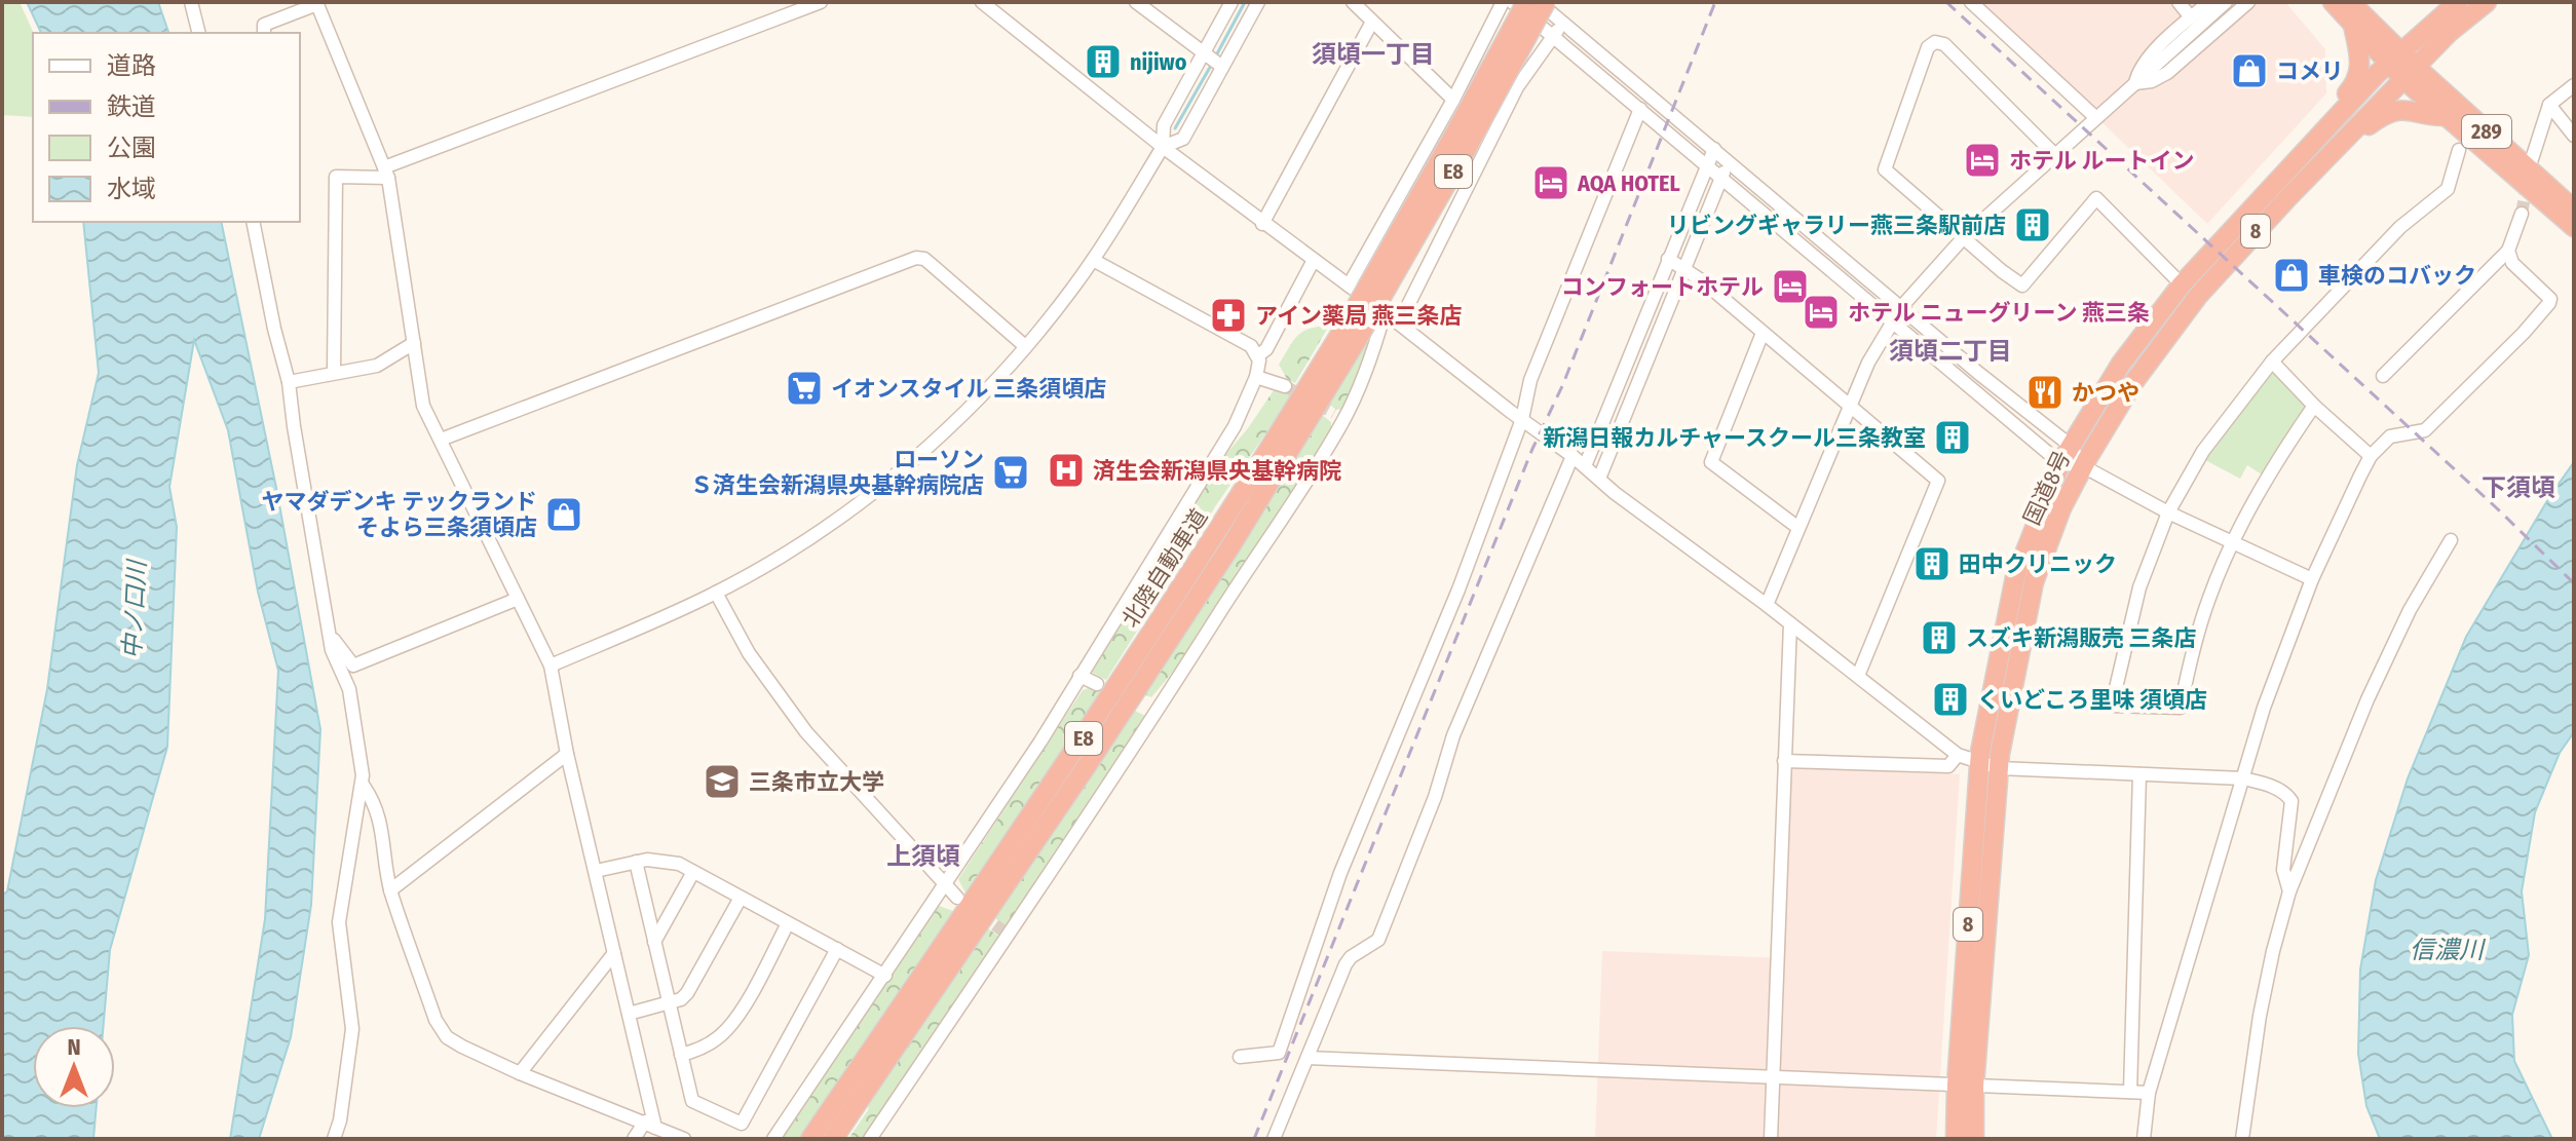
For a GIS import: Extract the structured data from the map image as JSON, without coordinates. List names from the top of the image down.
{
  "streets": {
    "highway": [
      "289",
      "E8",
      "8",
      "国道8号",
      "北陸自動車道"
    ]
  },
  "crossings": [
    ["289", "国道8号"]
  ],
  "districts": [
    "須頃一丁目",
    "須頃二丁目",
    "下須頃",
    "上須頃"
  ],
  "water": ["中ノ口川", "信濃川"],
  "places": {
    "building": [
      "nijiwo",
      "リビングギャラリー燕三条駅前店",
      "新潟日報カルチャースクール三条教室",
      "田中クリニック",
      "スズキ新潟販売 三条店",
      "くいどころ里味 須頃店"
    ],
    "shop": ["コメリ", "車検のコバック", "ヤマダデンキ テックランド そよら三条須頃店"],
    "hotel": [
      "ホテル ルートイン",
      "AQA HOTEL",
      "コンフォートホテル",
      "ホテル ニューグリーン 燕三条"
    ],
    "pharmacy": ["アイン薬局 燕三条店"],
    "supermarket": ["イオンスタイル 三条須頃店", "ローソン Ｓ済生会新潟県央基幹病院店"],
    "restaurant": ["かつや"],
    "hospital": ["済生会新潟県央基幹病院"],
    "school or university": ["三条市立大学"]
  },
  "legend": [
    "道路",
    "鉄道",
    "公園",
    "水域"
  ],
  "north": "top"
}
